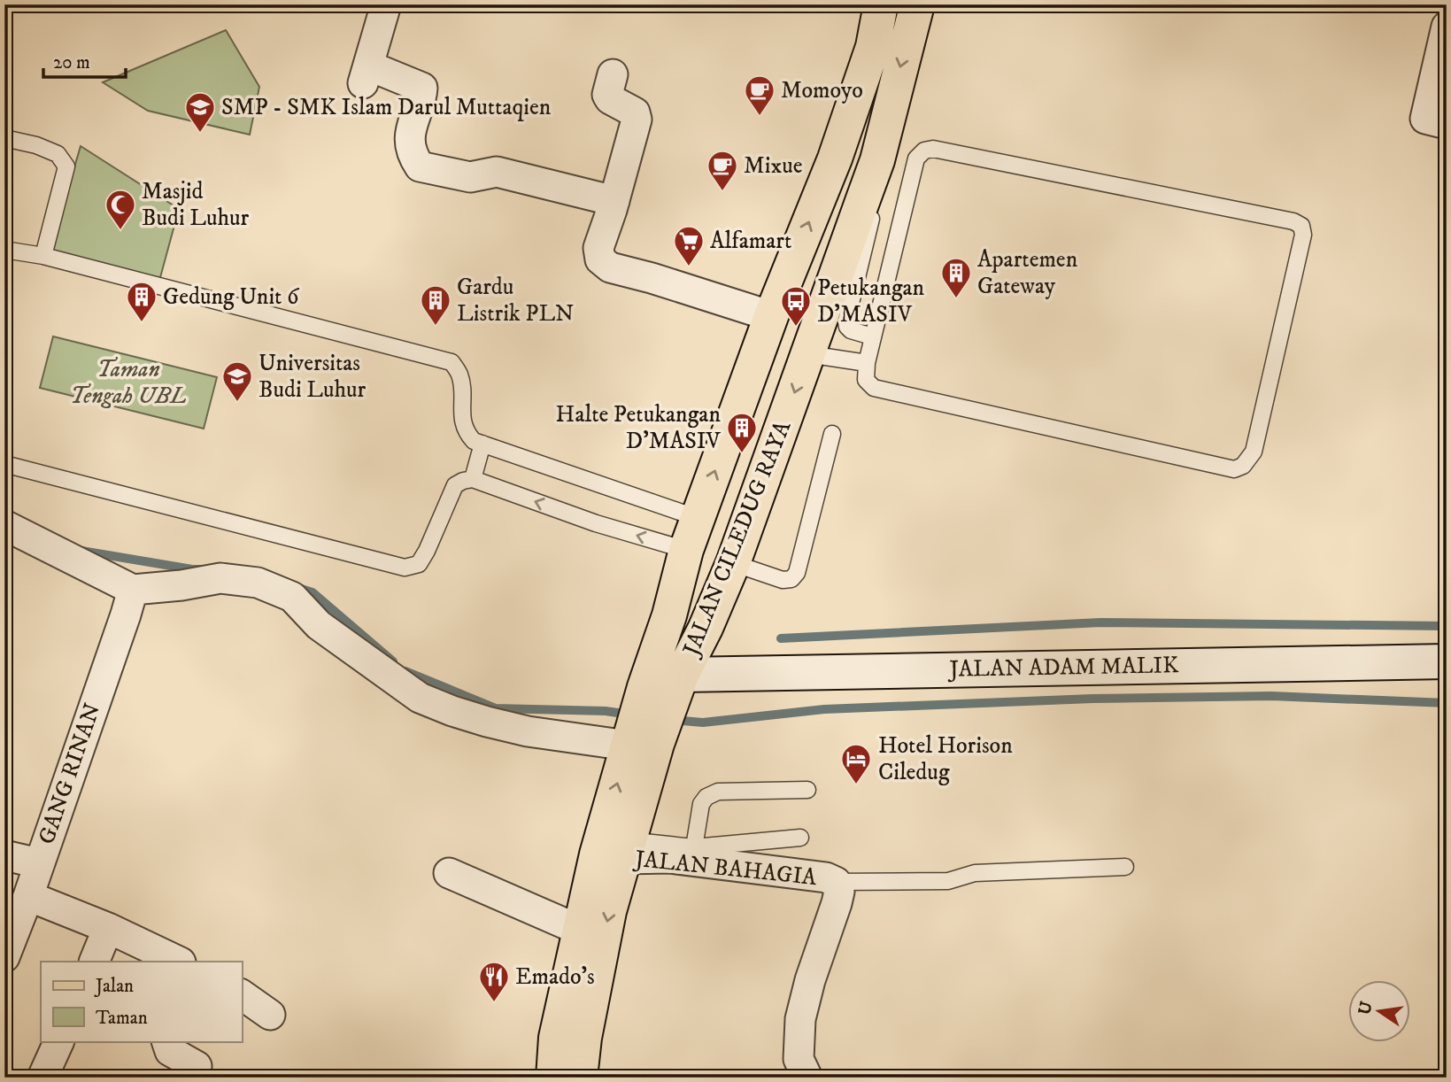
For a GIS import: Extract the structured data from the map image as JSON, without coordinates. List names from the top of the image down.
{
  "streets": {
    "main road": ["JALAN CILEDUG RAYA"],
    "street": ["JALAN ADAM MALIK", "GANG RINAN", "JALAN BAHAGIA"]
  },
  "crossings": [
    ["JALAN CILEDUG RAYA", "JALAN ADAM MALIK"],
    ["JALAN CILEDUG RAYA", "JALAN BAHAGIA"]
  ],
  "parks": ["Taman Tengah UBL"],
  "places": {
    "cafe": ["Momoyo", "Mixue"],
    "school or university": ["SMP - SMK Islam Darul Muttaqien", "Universitas Budi Luhur"],
    "mosque": ["Masjid Budi Luhur"],
    "supermarket": ["Alfamart"],
    "building": [
      "Apartemen Gateway",
      "Gedung Unit 6",
      "Gardu Listrik PLN",
      "Halte Petukangan D'MASIV"
    ],
    "bus stop": ["Petukangan D'MASIV"],
    "hotel": ["Hotel Horison Ciledug"],
    "restaurant": ["Emado's"]
  },
  "legend": ["Jalan", "Taman"],
  "scale_bar": "20 m",
  "north": "left"
}
